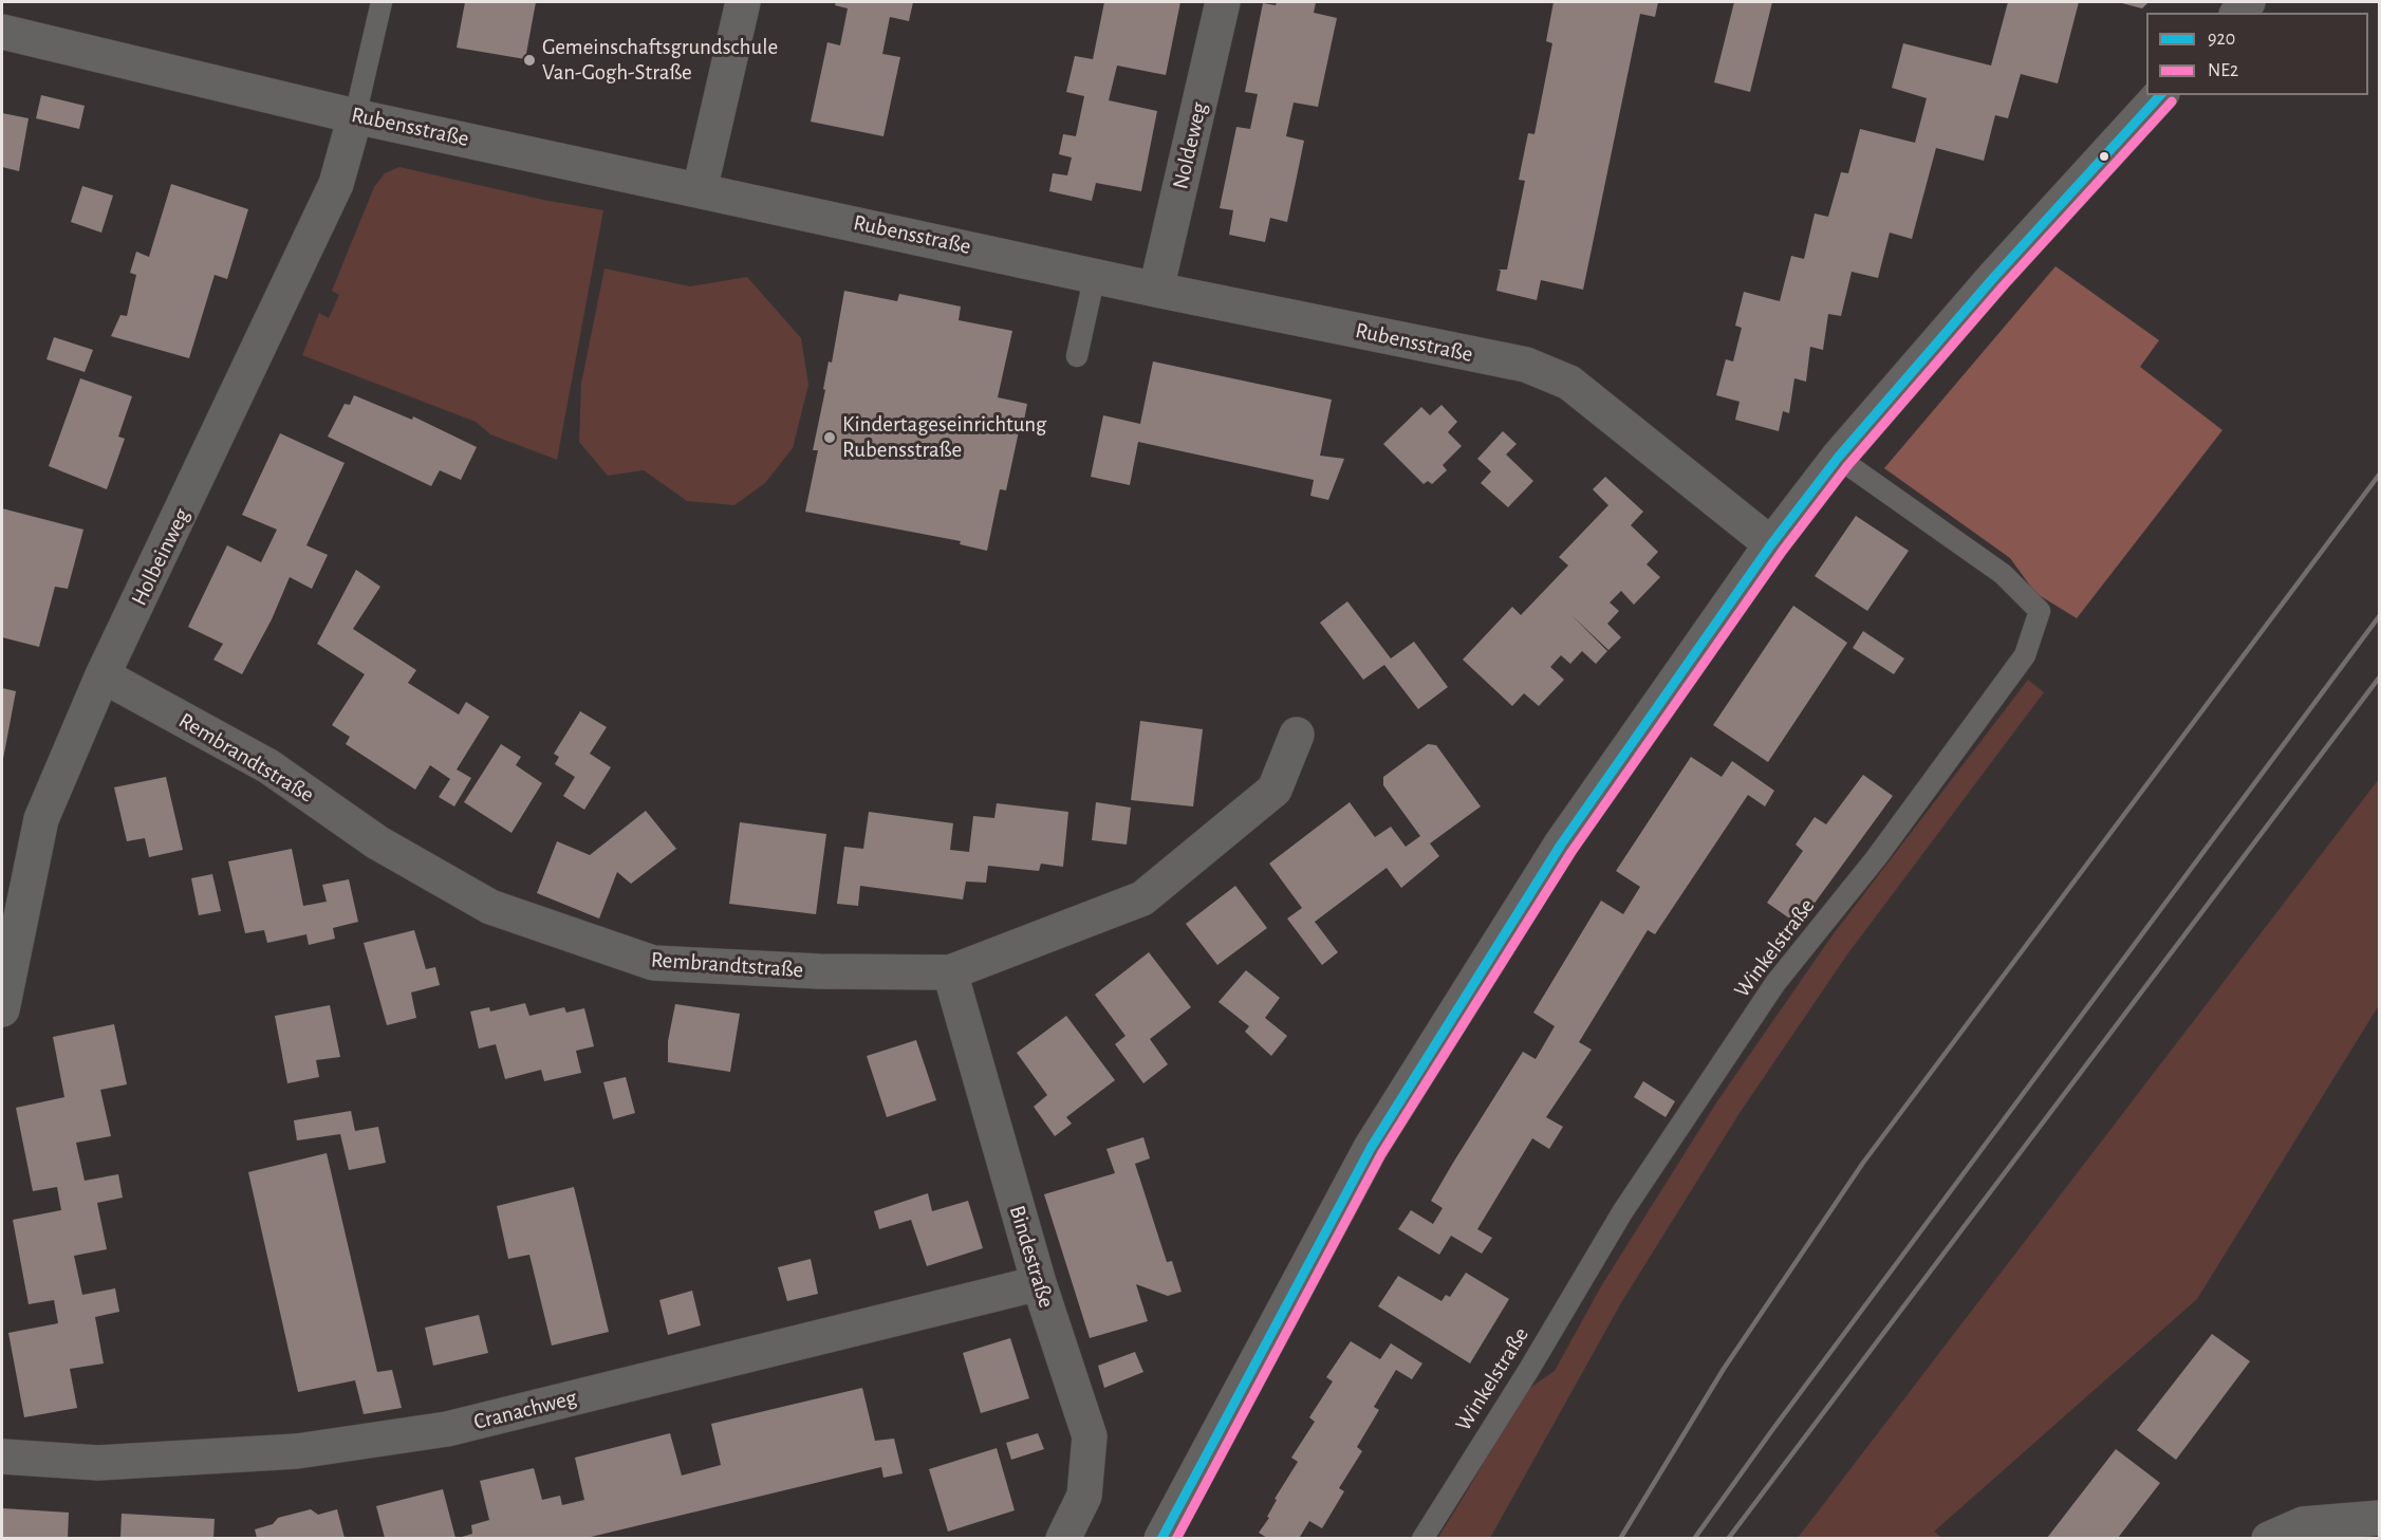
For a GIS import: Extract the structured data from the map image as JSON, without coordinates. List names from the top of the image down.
{
  "streets": {
    "street": [
      "Rubensstraße",
      "Noldeweg",
      "Holbeinweg",
      "Rembrandtstraße",
      "Bindestraße",
      "Cranachweg"
    ],
    "lane": ["Winkelstraße"]
  },
  "crossings": [
    ["Rubensstraße", "Noldeweg"],
    ["Rubensstraße", "Holbeinweg"],
    ["Holbeinweg", "Rembrandtstraße"],
    ["Rembrandtstraße", "Bindestraße"],
    ["Bindestraße", "Cranachweg"]
  ],
  "places": ["Gemeinschaftsgrundschule Van-Gogh-Straße", "Kindertageseinrichtung Rubensstraße"],
  "lines": ["transit line 920", "transit line NE2"],
  "legend": ["920", "NE2"]
}
